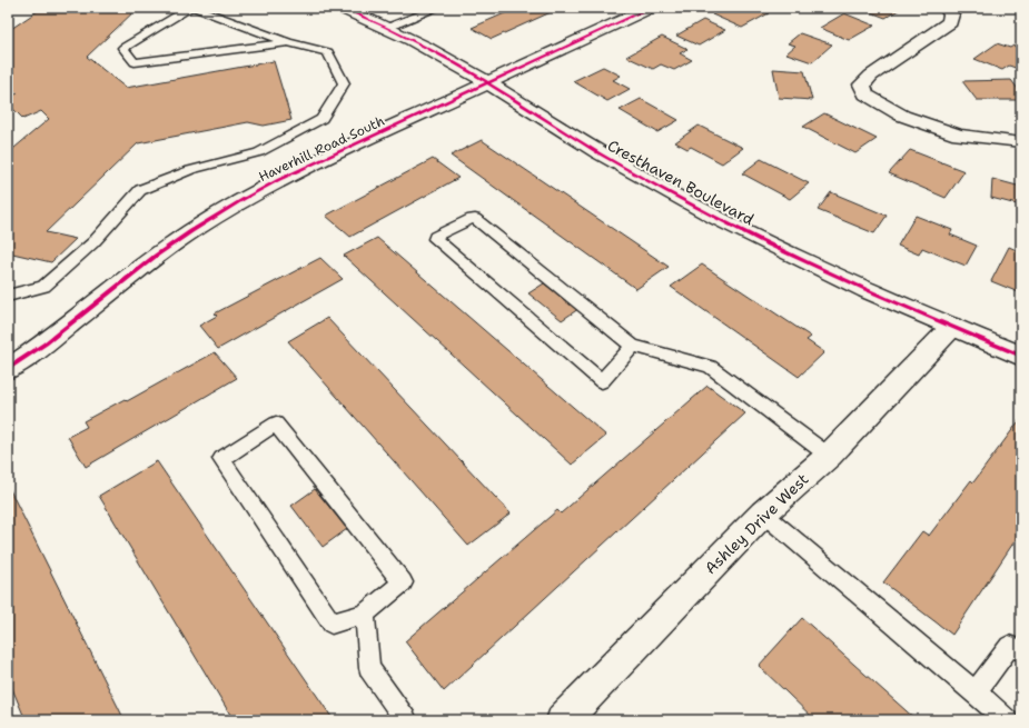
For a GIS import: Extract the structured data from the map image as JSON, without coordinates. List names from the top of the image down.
{
  "streets": {
    "street": ["Haverhill Road South", "Cresthaven Boulevard", "Ashley Drive West"]
  },
  "crossings": [
    ["Haverhill Road South", "Cresthaven Boulevard"],
    ["Cresthaven Boulevard", "Ashley Drive West"]
  ]
}
